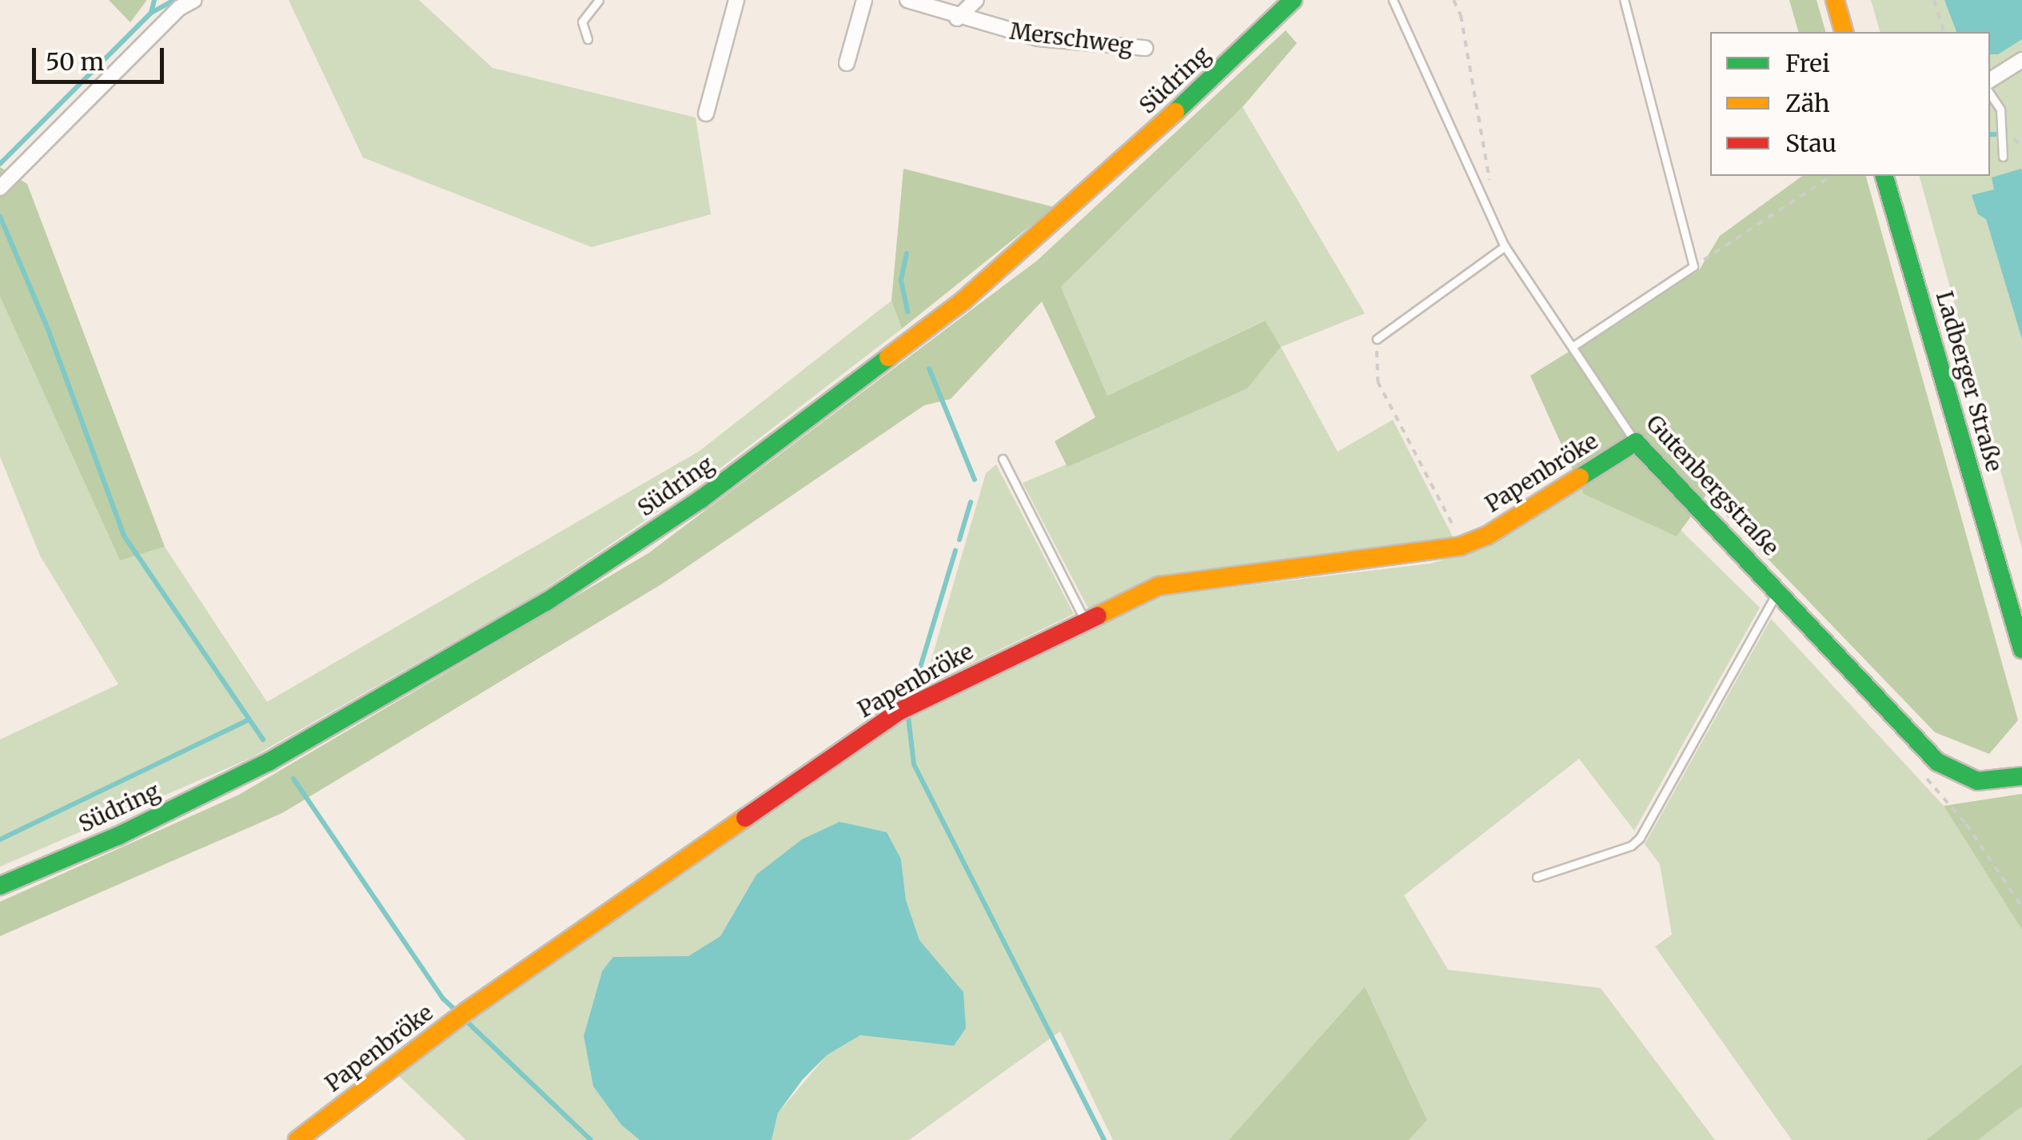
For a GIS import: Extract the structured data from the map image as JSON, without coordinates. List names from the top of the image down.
{
  "streets": {
    "main road": [
      "Südring",
      "Ladberger Straße",
      "Papenbröke",
      "Gutenbergstraße"
    ],
    "street": ["Merschweg"]
  },
  "crossings": [
    ["Papenbröke", "Gutenbergstraße"]
  ],
  "legend": ["Frei", "Zäh", "Stau"],
  "scale_bar": "50 m"
}
